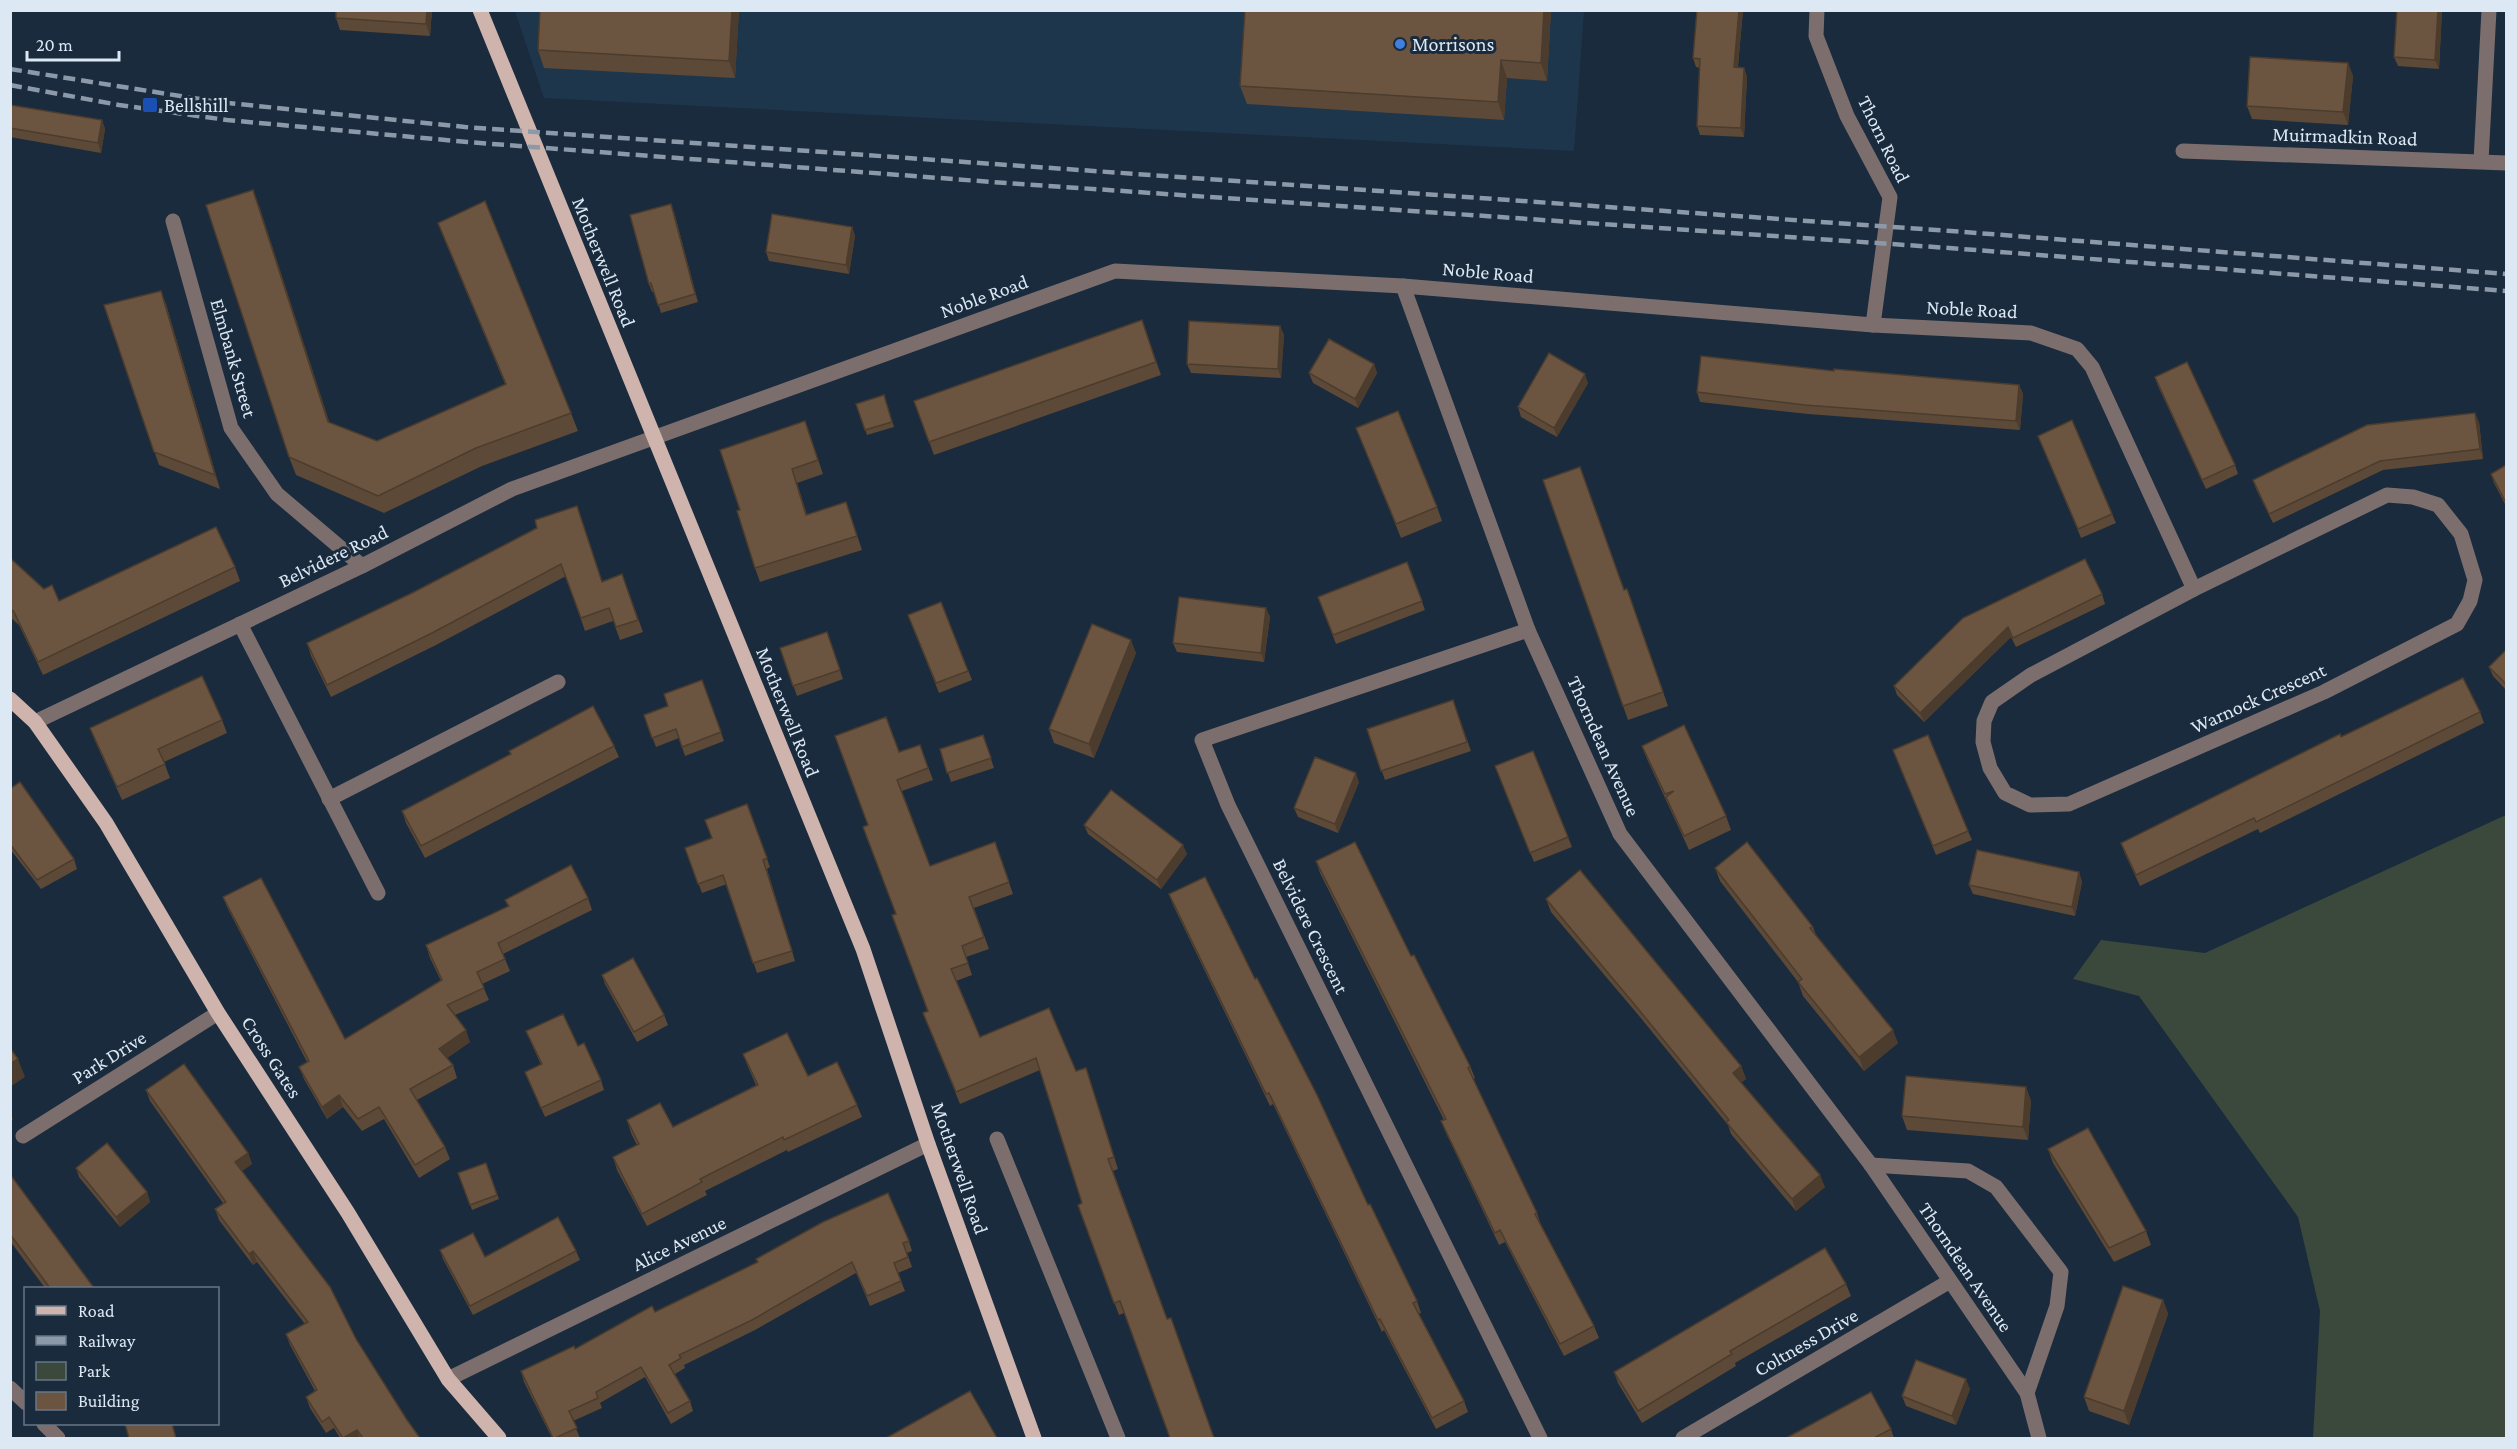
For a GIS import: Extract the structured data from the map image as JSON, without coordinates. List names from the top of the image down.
{
  "streets": {
    "main road": ["Motherwell Road", "Cross Gates"],
    "street": [
      "Muirmadkin Road",
      "Thorn Road",
      "Noble Road",
      "Elmbank Street",
      "Belvidere Road",
      "Warnock Crescent",
      "Thorndean Avenue",
      "Belvidere Crescent",
      "Park Drive",
      "Alice Avenue",
      "Coltness Drive"
    ]
  },
  "crossings": [
    ["Thorn Road", "Noble Road"],
    ["Motherwell Road", "Noble Road"],
    ["Motherwell Road", "Belvidere Road"],
    ["Motherwell Road", "Alice Avenue"],
    ["Noble Road", "Belvidere Road"],
    ["Noble Road", "Warnock Crescent"],
    ["Noble Road", "Thorndean Avenue"],
    ["Elmbank Street", "Belvidere Road"],
    ["Belvidere Road", "Cross Gates"],
    ["Thorndean Avenue", "Belvidere Crescent"],
    ["Thorndean Avenue", "Coltness Drive"],
    ["Park Drive", "Cross Gates"],
    ["Cross Gates", "Alice Avenue"]
  ],
  "places": {
    "other": ["Morrisons"],
    "transit": ["Bellshill"]
  },
  "legend": [
    "Road",
    "Railway",
    "Park",
    "Building"
  ],
  "scale_bar": "20 m"
}
